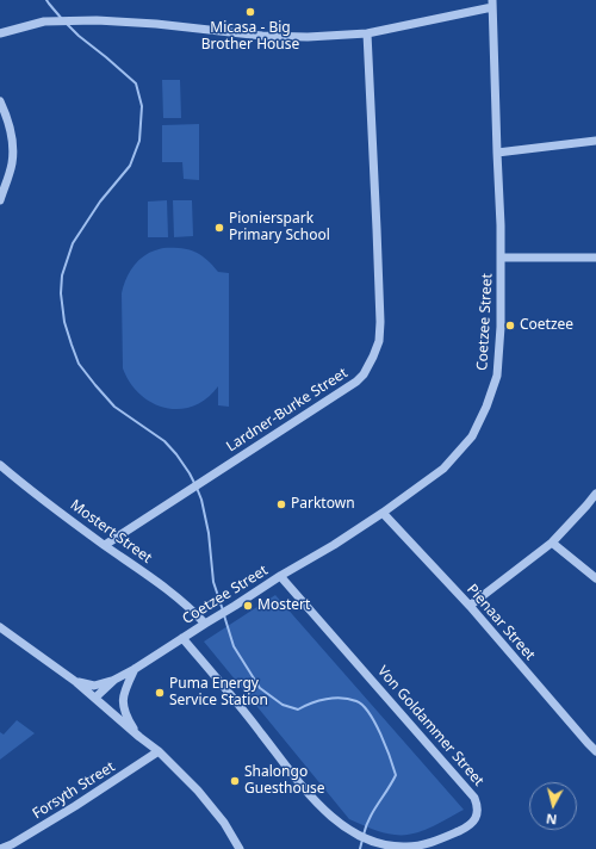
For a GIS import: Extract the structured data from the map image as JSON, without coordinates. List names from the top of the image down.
{
  "streets": {
    "street": [
      "Coetzee Street",
      "Lardner-Burke Street",
      "Mostert Street",
      "Pienaar Street",
      "Von Goldammer Street",
      "Forsyth Street"
    ]
  },
  "crossings": [
    ["Coetzee Street", "Mostert Street"],
    ["Coetzee Street", "Pienaar Street"],
    ["Coetzee Street", "Von Goldammer Street"],
    ["Lardner-Burke Street", "Mostert Street"]
  ],
  "places": [
    "Micasa - Big Brother House",
    "Pionierspark Primary School",
    "Coetzee",
    "Parktown",
    "Mostert",
    "Puma Energy Service Station",
    "Shalongo Guesthouse"
  ],
  "north": "bottom"
}
